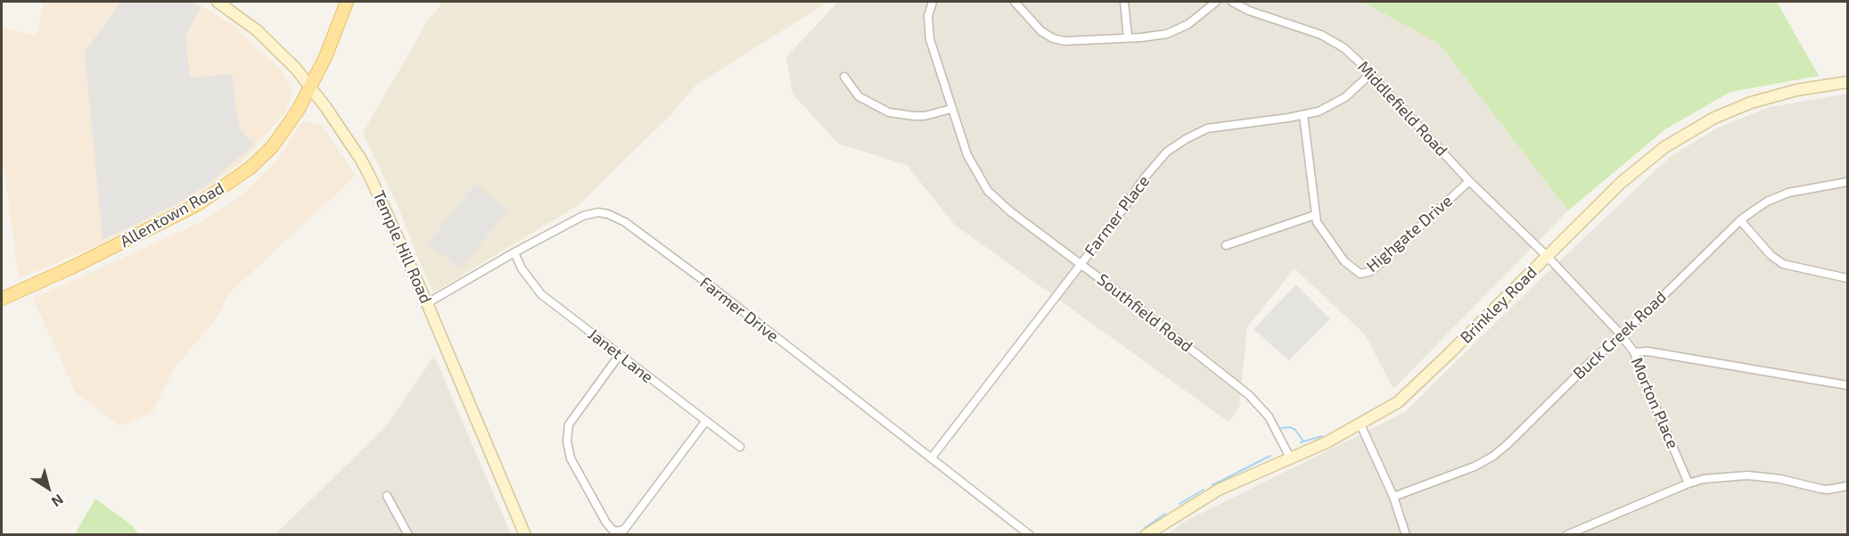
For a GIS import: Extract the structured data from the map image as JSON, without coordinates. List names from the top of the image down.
{
  "streets": {
    "main road": ["Allentown Road", "Temple Hill Road", "Brinkley Road"],
    "street": [
      "Middlefield Road",
      "Farmer Place",
      "Highgate Drive",
      "Farmer Drive",
      "Southfield Road",
      "Buck Creek Road",
      "Janet Lane",
      "Morton Place"
    ]
  },
  "crossings": [
    ["Middlefield Road", "Farmer Place"],
    ["Middlefield Road", "Highgate Drive"],
    ["Middlefield Road", "Brinkley Road"],
    ["Middlefield Road", "Morton Place"],
    ["Allentown Road", "Temple Hill Road"],
    ["Farmer Place", "Highgate Drive"],
    ["Farmer Place", "Farmer Drive"],
    ["Farmer Place", "Southfield Road"],
    ["Temple Hill Road", "Farmer Drive"],
    ["Brinkley Road", "Southfield Road"],
    ["Brinkley Road", "Morton Place"],
    ["Farmer Drive", "Janet Lane"],
    ["Buck Creek Road", "Morton Place"]
  ],
  "north": "bottom right"
}
